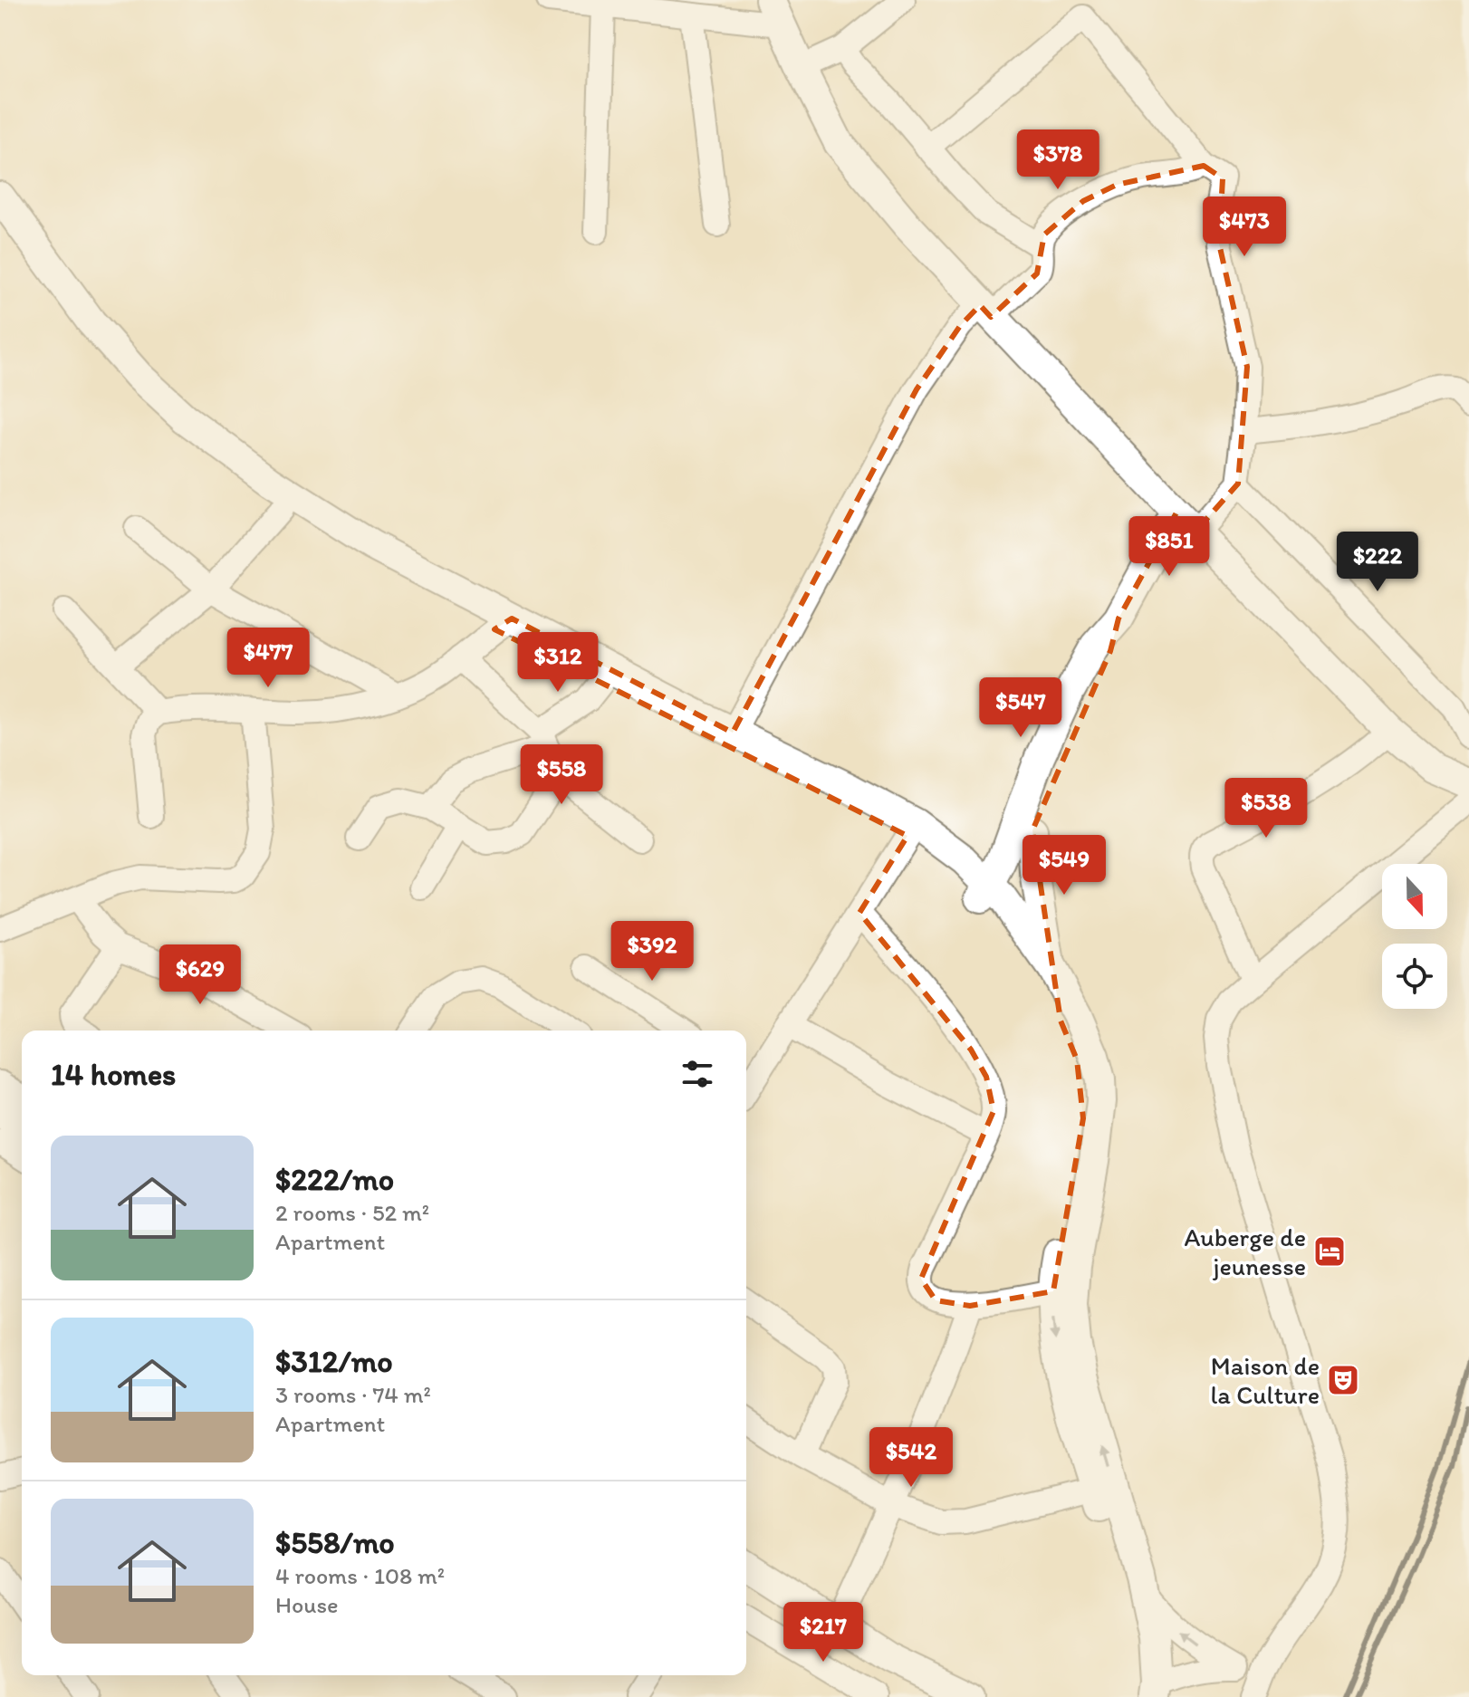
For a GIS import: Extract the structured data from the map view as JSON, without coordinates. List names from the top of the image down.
{
  "places": {
    "hotel": ["Auberge de jeunesse"],
    "theatre": ["Maison de la Culture"]
  },
  "north": "bottom",
  "page": {
    "price": [
      "$378",
      "$473",
      "$851",
      "$222",
      "$477",
      "$312",
      "$547",
      "$558",
      "$538",
      "$549",
      "$392",
      "$629",
      "$542",
      "$217"
    ],
    "heading": "14 homes",
    "list": [
      {
        "name": "$222/mo",
        "note": "2 rooms · 52 m² · Apartment"
      },
      {
        "name": "$312/mo",
        "note": "3 rooms · 74 m² · Apartment"
      },
      {
        "name": "$558/mo",
        "note": "4 rooms · 108 m² · House"
      }
    ]
  }
}
